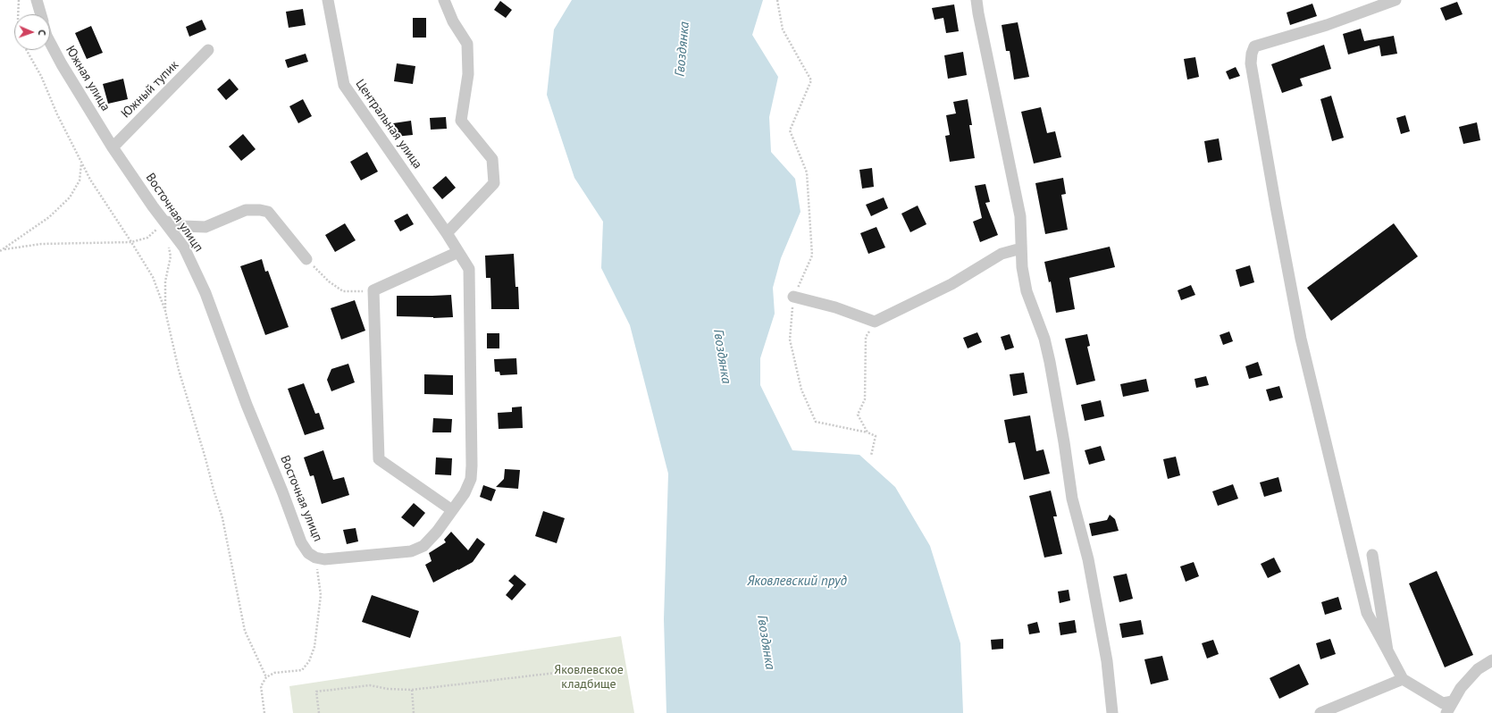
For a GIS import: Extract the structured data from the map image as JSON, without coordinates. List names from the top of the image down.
{
  "streets": {
    "street": [
      "Южная улица",
      "Южный тупик",
      "Центральная улица",
      "Восточная улицп"
    ]
  },
  "crossings": [
    ["Южная улица", "Южный тупик"],
    ["Южная улица", "Восточная улицп"],
    ["Южный тупик", "Восточная улицп"],
    ["Центральная улица", "Восточная улицп"]
  ],
  "water": ["Гвоздянка", "Яковлевский пруд"],
  "parks": ["Яковлевское кладбище"],
  "north": "right"
}
